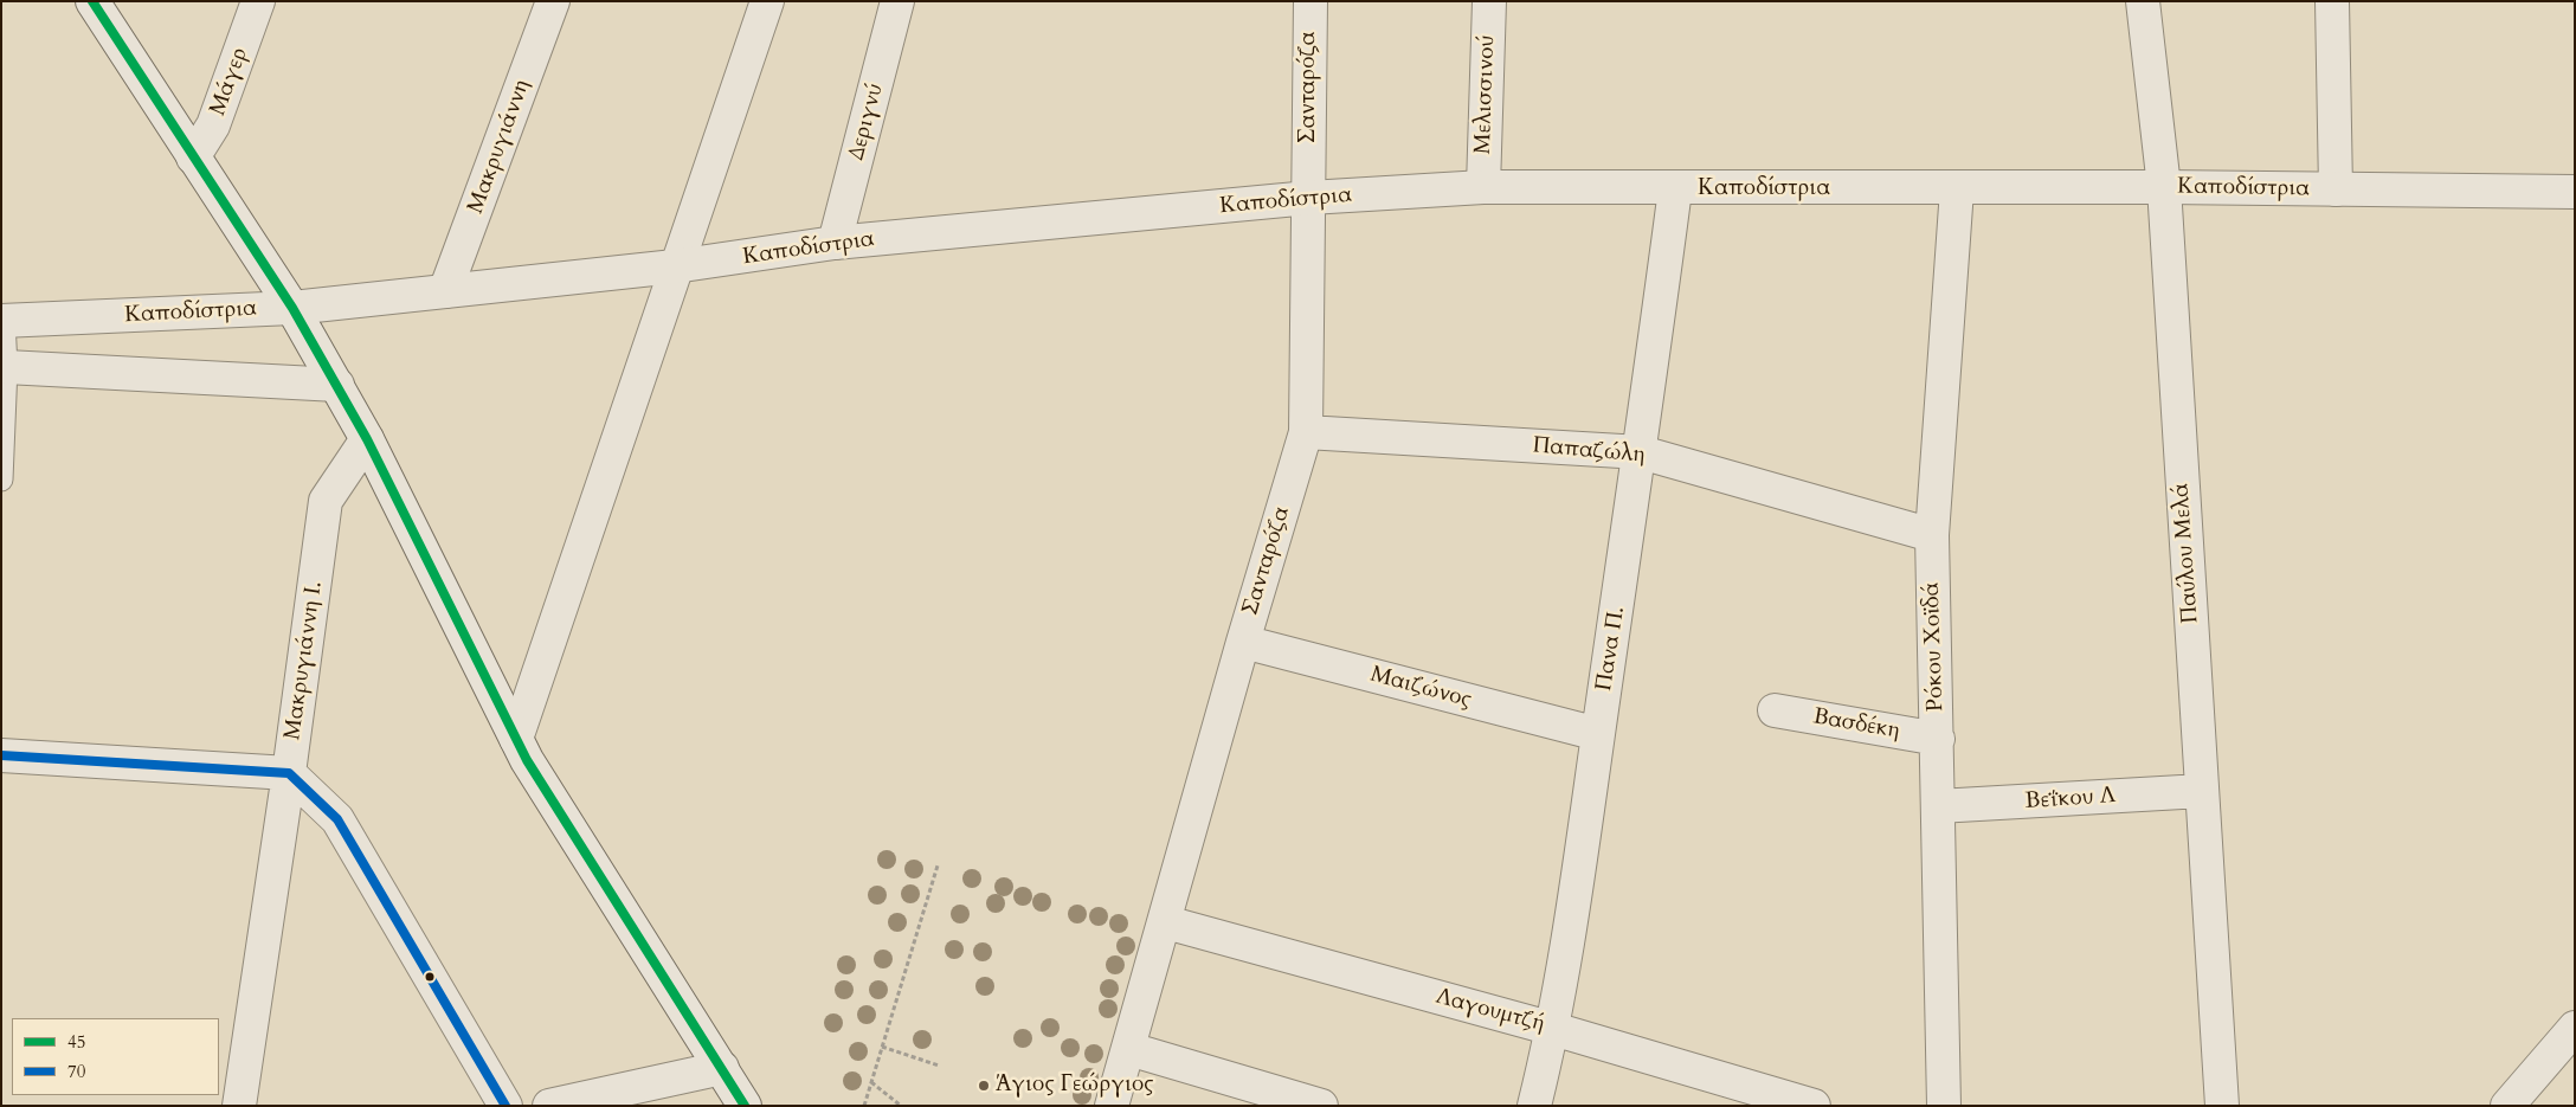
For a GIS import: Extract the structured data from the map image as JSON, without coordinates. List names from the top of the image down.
{
  "streets": {
    "street": [
      "Μάγερ",
      "Σανταρόζα",
      "Μελισσινού",
      "Δεριγνύ",
      "Μακρυγιάννη",
      "Καποδίστρια",
      "Παπαζώλη",
      "Παύλου Μελά",
      "Ρόκου Χοϊδά",
      "Πανα Π.",
      "Μακρυγιάννη Ι.",
      "Μαιζώνος",
      "Βασδέκη",
      "Βεΐκου Λ",
      "Λαγουμτζή"
    ]
  },
  "crossings": [
    ["Σανταρόζα", "Καποδίστρια"],
    ["Σανταρόζα", "Παπαζώλη"],
    ["Σανταρόζα", "Μαιζώνος"],
    ["Σανταρόζα", "Λαγουμτζή"],
    ["Μελισσινού", "Καποδίστρια"],
    ["Δεριγνύ", "Καποδίστρια"],
    ["Μακρυγιάννη", "Καποδίστρια"],
    ["Καποδίστρια", "Παύλου Μελά"],
    ["Καποδίστρια", "Ρόκου Χοϊδά"],
    ["Καποδίστρια", "Πανα Π."],
    ["Παπαζώλη", "Ρόκου Χοϊδά"],
    ["Παπαζώλη", "Πανα Π."],
    ["Παύλου Μελά", "Βεΐκου Λ"],
    ["Ρόκου Χοϊδά", "Βασδέκη"],
    ["Ρόκου Χοϊδά", "Βεΐκου Λ"],
    ["Πανα Π.", "Μαιζώνος"],
    ["Πανα Π.", "Λαγουμτζή"]
  ],
  "places": ["Άγιος Γεώργιος"],
  "lines": ["transit line 45", "transit line 70"],
  "legend": ["45", "70"]
}
